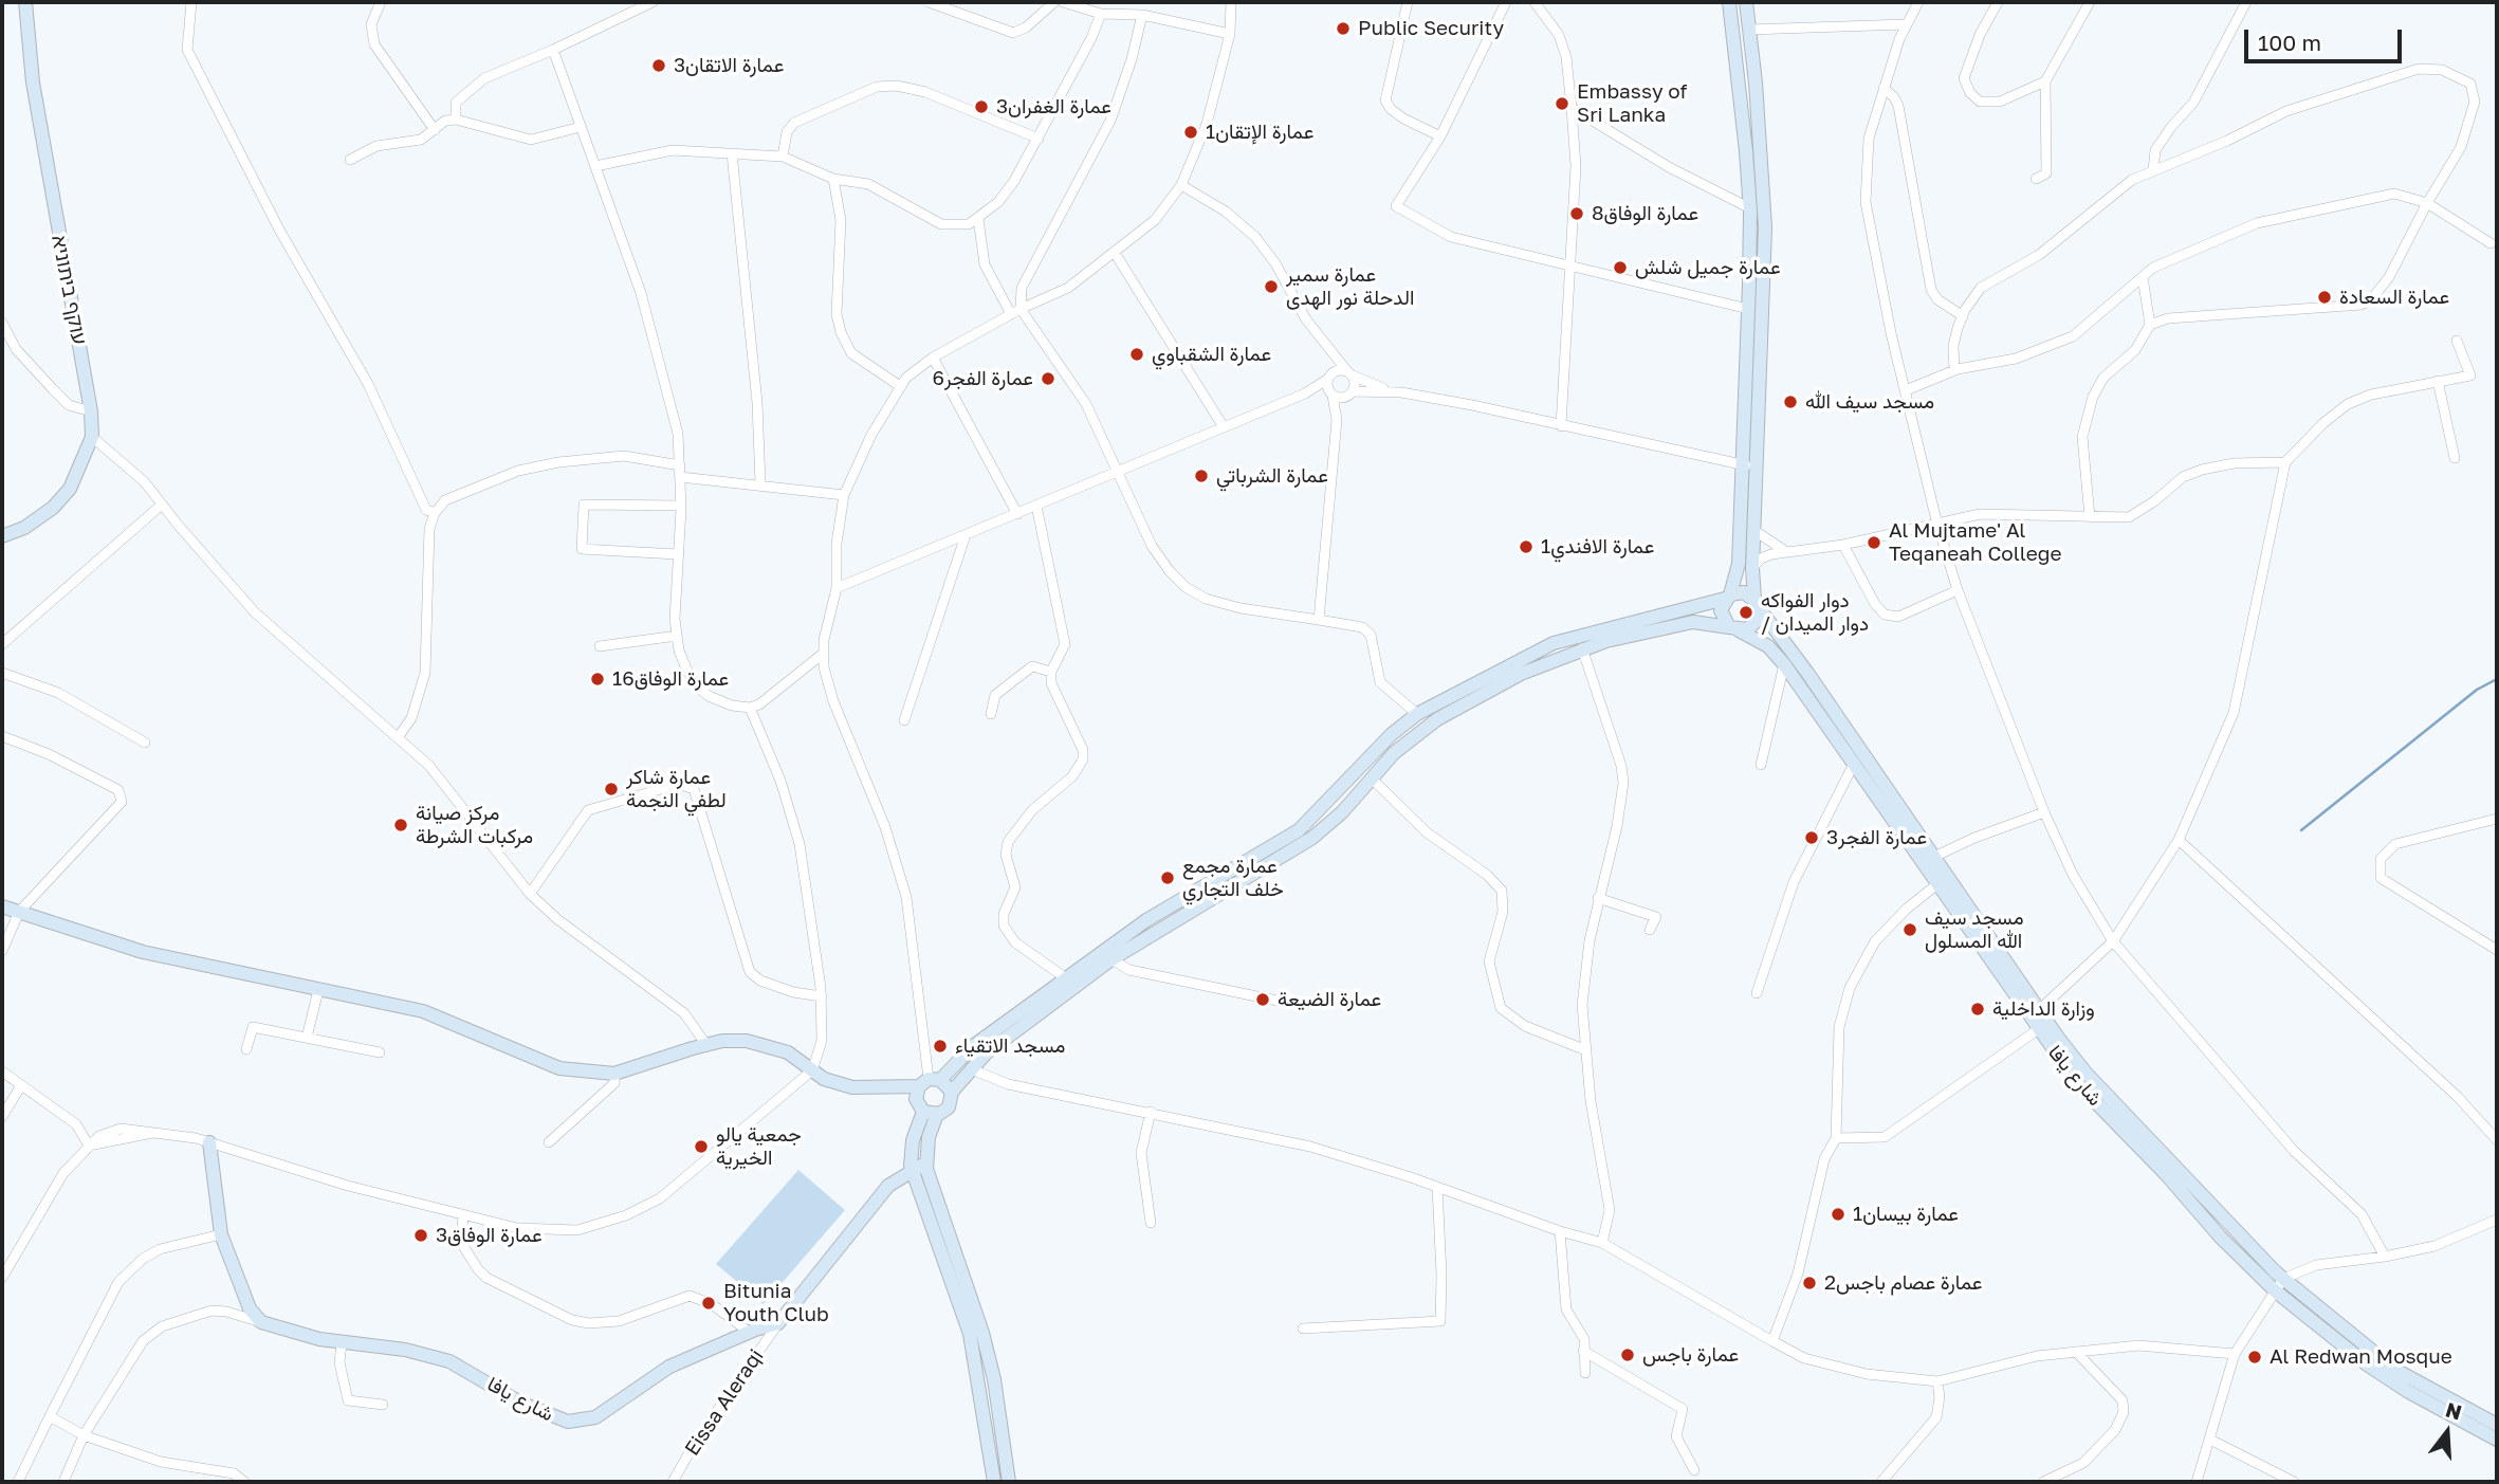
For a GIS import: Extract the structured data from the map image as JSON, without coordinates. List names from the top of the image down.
{
  "streets": {
    "main road": ["עוקף ביתוניא", "شارع يافا"],
    "street": ["Eissa Aleraqi"]
  },
  "crossings": [
    ["شارع يافا", "Eissa Aleraqi"]
  ],
  "places": [
    "Public Security",
    "عمارة الاتقان3",
    "Embassy of Sri Lanka",
    "عمارة الغفران3",
    "عمارة الإتقان1",
    "عمارة الوفاق8",
    "عمارة جميل شلش",
    "عمارة سمير الدحلة نور الهدى",
    "عمارة السعادة",
    "عمارة الشقباوي",
    "عمارة الفجر6",
    "مسجد سيف الله",
    "عمارة الشرباتي",
    "Al Mujtame' Al Teqaneah College",
    "عمارة الافندي1",
    "دوار الفواكه / دوار الميدان",
    "عمارة الوفاق16",
    "عمارة شاكر لطفي النجمة",
    "مركز صيانة مركبات الشرطة",
    "عمارة الفجر3",
    "عمارة مجمع خلف التجاري",
    "مسجد سيف الله المسلول",
    "عمارة الضيعة",
    "وزارة الداخلية",
    "مسجد الاتقياء",
    "جمعية يالو الخيرية",
    "عمارة بيسان1",
    "عمارة الوفاق3",
    "عمارة عصام باجس2",
    "Bitunia Youth Club",
    "عمارة باجس",
    "Al Redwan Mosque"
  ],
  "scale_bar": "100 m",
  "north": "top"
}
